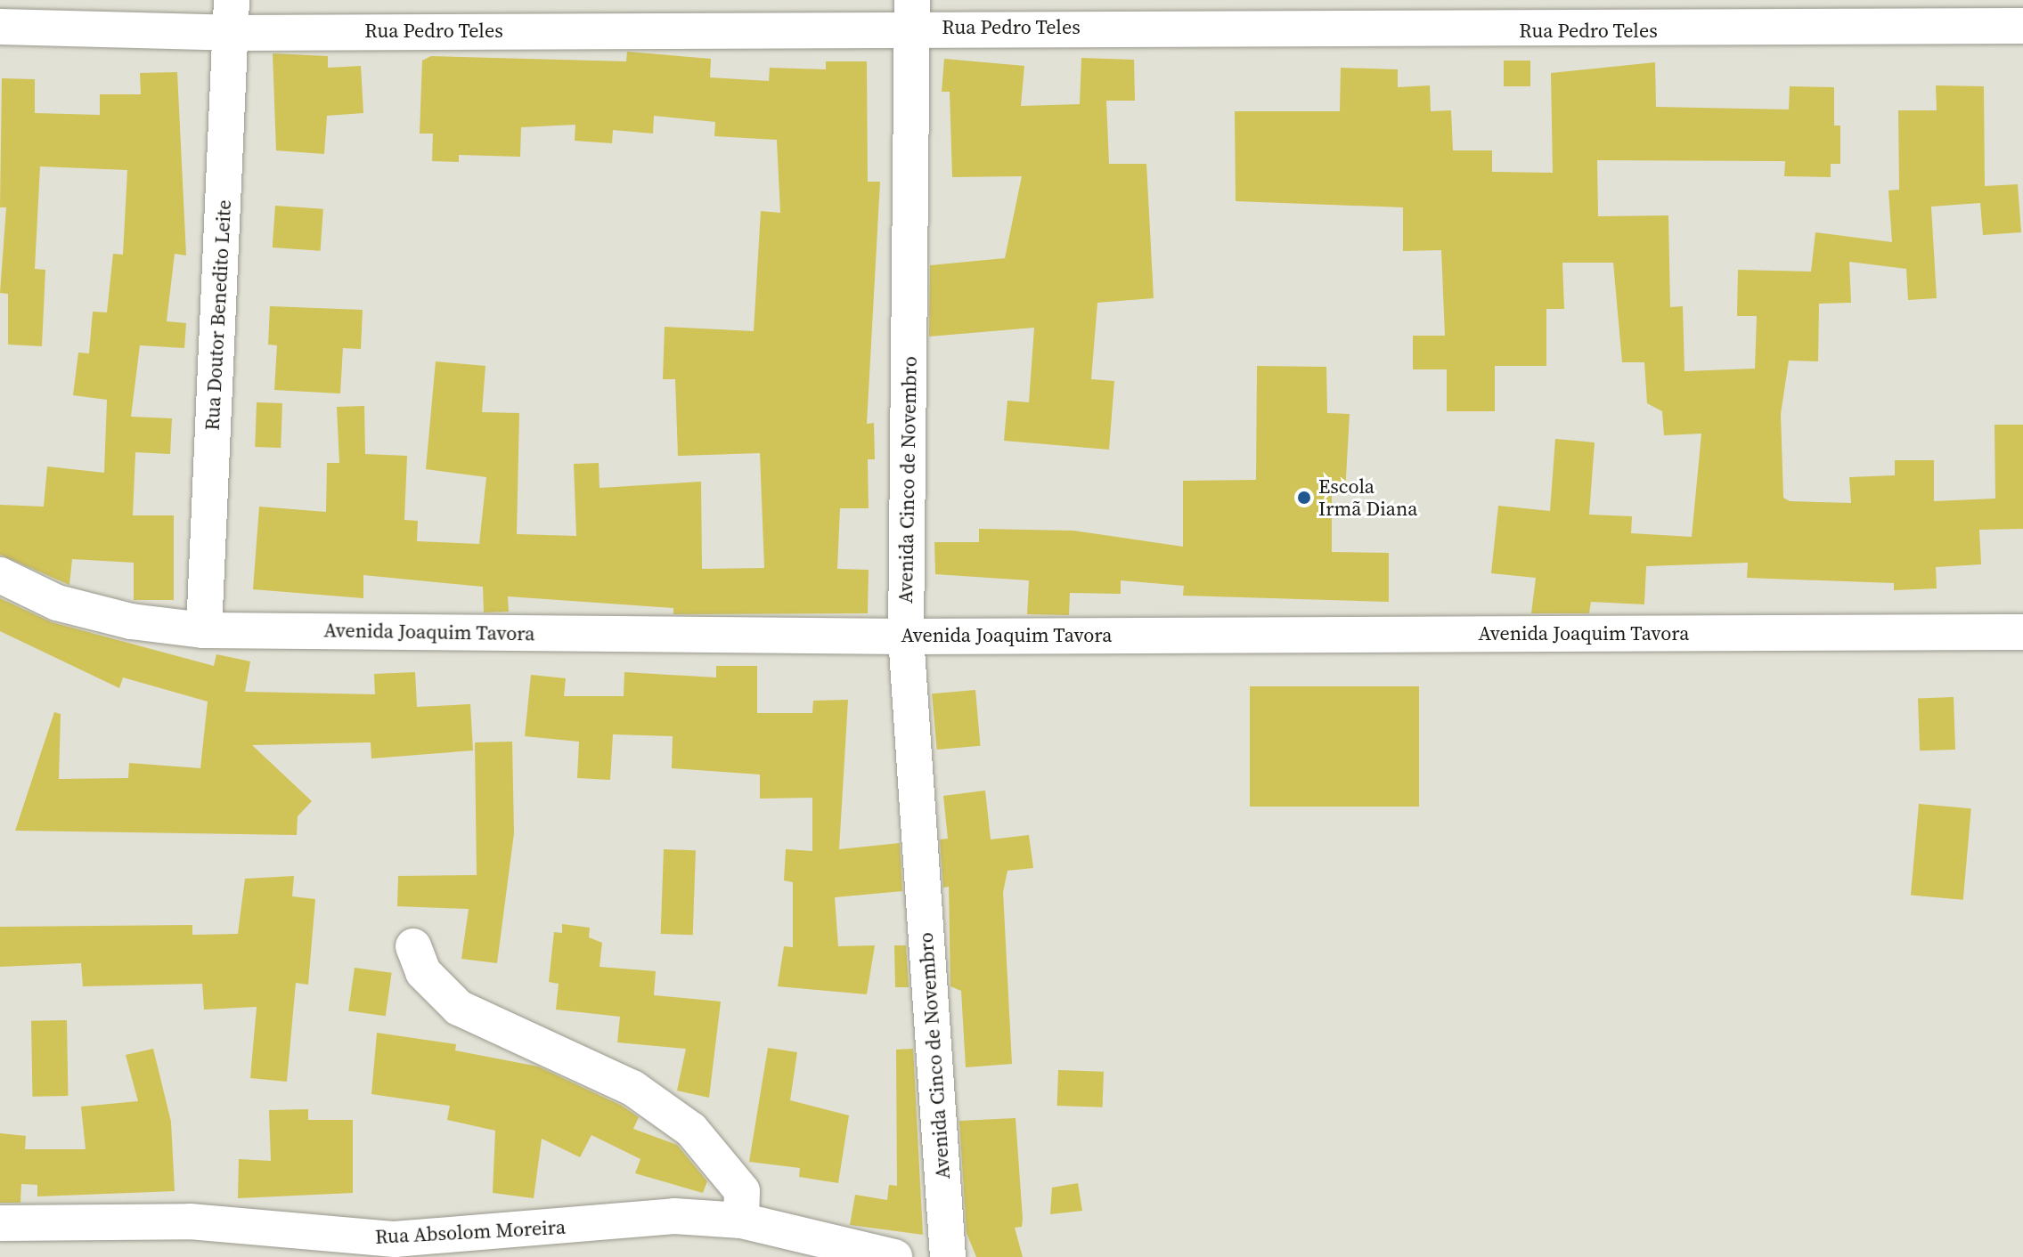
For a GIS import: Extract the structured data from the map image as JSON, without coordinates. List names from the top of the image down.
{
  "streets": {
    "street": [
      "Rua Pedro Teles",
      "Rua Doutor Benedito Leite",
      "Avenida Cinco de Novembro",
      "Avenida Joaquim Tavora",
      "Rua Absolom Moreira"
    ]
  },
  "crossings": [
    ["Rua Pedro Teles", "Rua Doutor Benedito Leite"],
    ["Rua Pedro Teles", "Avenida Cinco de Novembro"],
    ["Rua Doutor Benedito Leite", "Avenida Joaquim Tavora"],
    ["Avenida Cinco de Novembro", "Avenida Joaquim Tavora"]
  ],
  "places": ["Escola Irmã Diana"]
}
